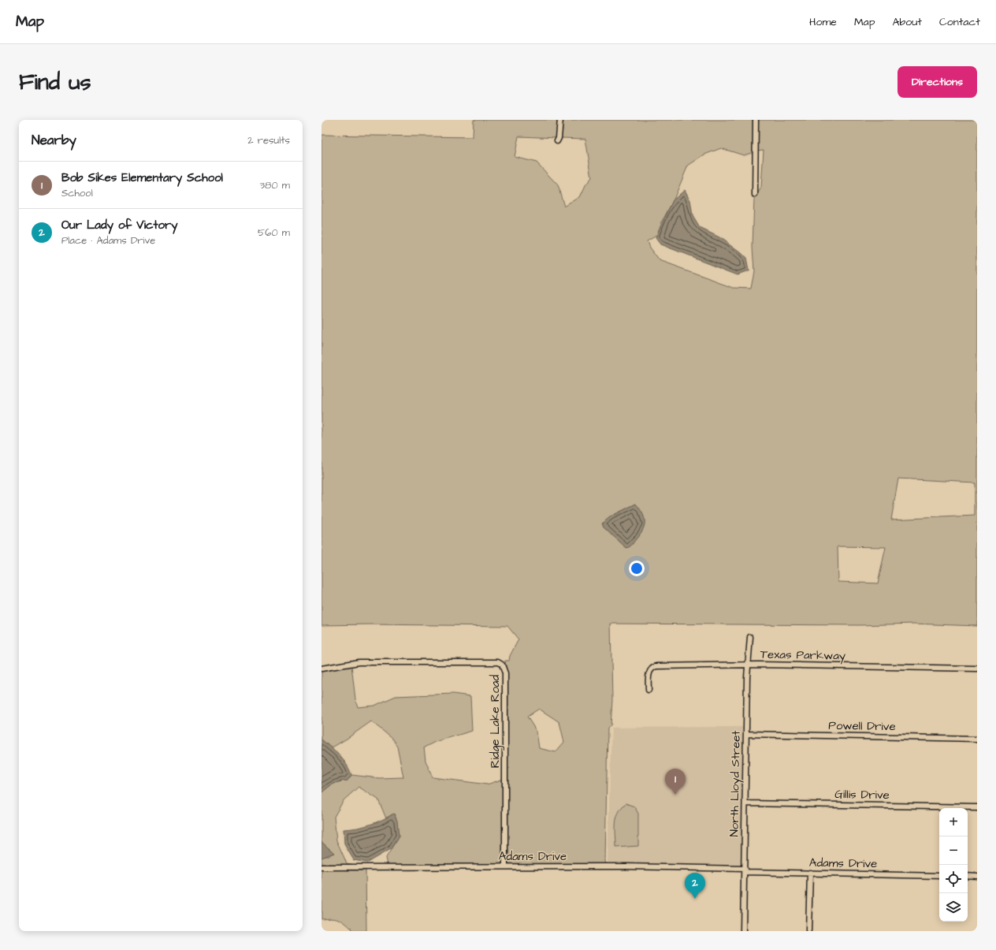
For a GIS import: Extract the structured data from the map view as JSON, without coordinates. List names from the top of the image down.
{
  "streets": {
    "street": [
      "Texas Parkway",
      "Ridge Lake Road",
      "Powell Drive",
      "North Lloyd Street",
      "Gillis Drive",
      "Adams Drive"
    ]
  },
  "crossings": [
    ["Texas Parkway", "North Lloyd Street"],
    ["Ridge Lake Road", "Adams Drive"],
    ["Powell Drive", "North Lloyd Street"],
    ["North Lloyd Street", "Gillis Drive"],
    ["North Lloyd Street", "Adams Drive"]
  ],
  "page": {
    "header": "Map",
    "nav": [
      "Home",
      "Map",
      "About",
      "Contact"
    ],
    "buttons": "Directions",
    "title": "Find us",
    "heading": ["Nearby", "2 results"],
    "list": [
      {
        "mark": "1",
        "name": "Bob Sikes Elementary School",
        "note": "School",
        "value": "380 m"
      },
      {
        "mark": "2",
        "name": "Our Lady of Victory",
        "note": "Place · Adams Drive",
        "value": "560 m"
      }
    ],
    "pins": ["1", "2"],
    "map_buttons": ["+", "−"]
  }
}
